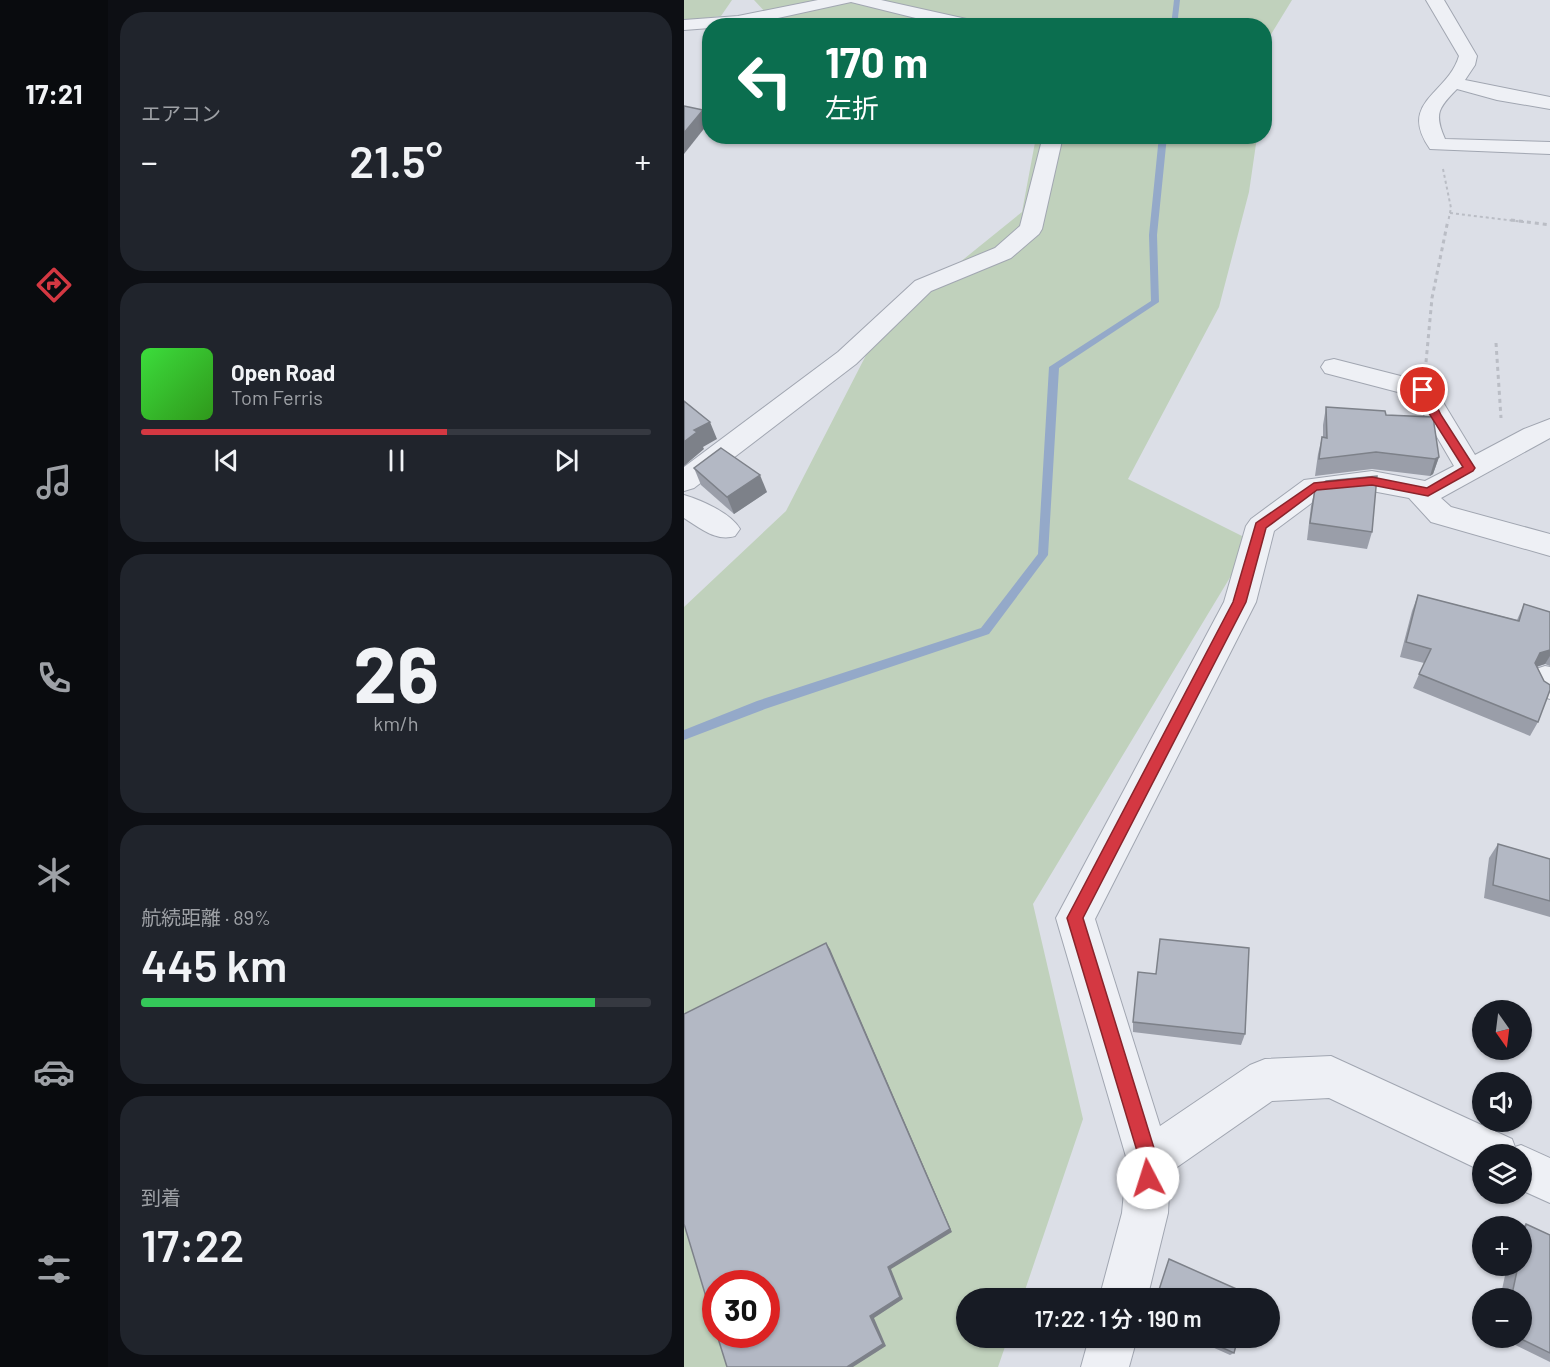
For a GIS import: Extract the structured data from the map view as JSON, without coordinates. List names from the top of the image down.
{
  "north": "bottom",
  "page": {
    "tabs": "17:21",
    "tile": [
      "エアコン",
      ["26", "km/h"],
      ["航続距離 · 89%", "445 km"],
      ["到着", "17:22"]
    ],
    "turn": ["170 m", "左折"],
    "heat": ["−", "21.5°", "+"],
    "song": ["Open Road", "Tom Ferris"],
    "map_buttons": ["+", "−"],
    "limit": "30",
    "trip": "17:22 · 1 分 · 190 m"
  }
}
